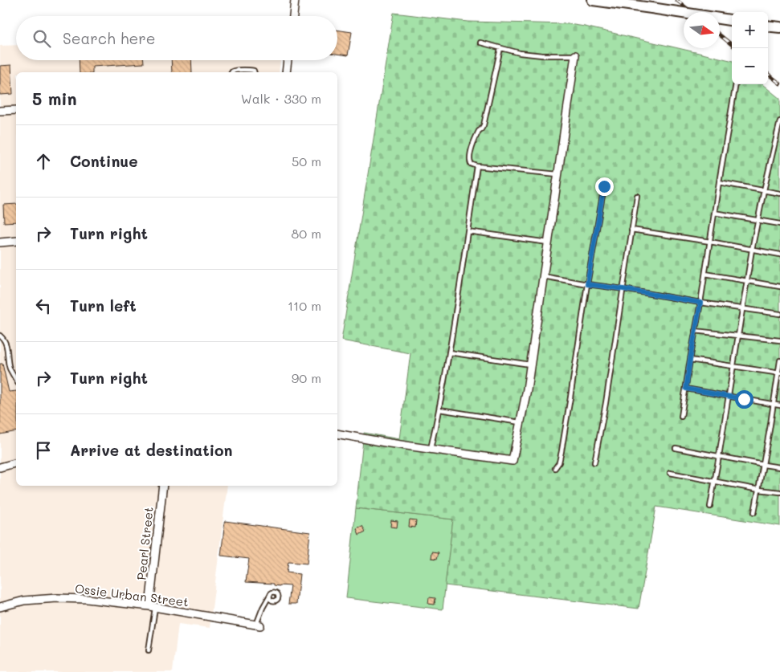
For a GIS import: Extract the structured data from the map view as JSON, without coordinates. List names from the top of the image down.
{
  "streets": {
    "street": ["Pearl Street", "Ossie Urban Street"]
  },
  "crossings": [
    ["Pearl Street", "Ossie Urban Street"]
  ],
  "north": "right",
  "page": {
    "map_buttons": ["+", "−"],
    "search": "Search here",
    "heading": ["5 min", "Walk · 330 m"],
    "list": [
      ["Continue", "50 m"],
      ["Turn right", "80 m"],
      ["Turn left", "110 m"],
      ["Turn right", "90 m"],
      "Arrive at destination"
    ]
  }
}
